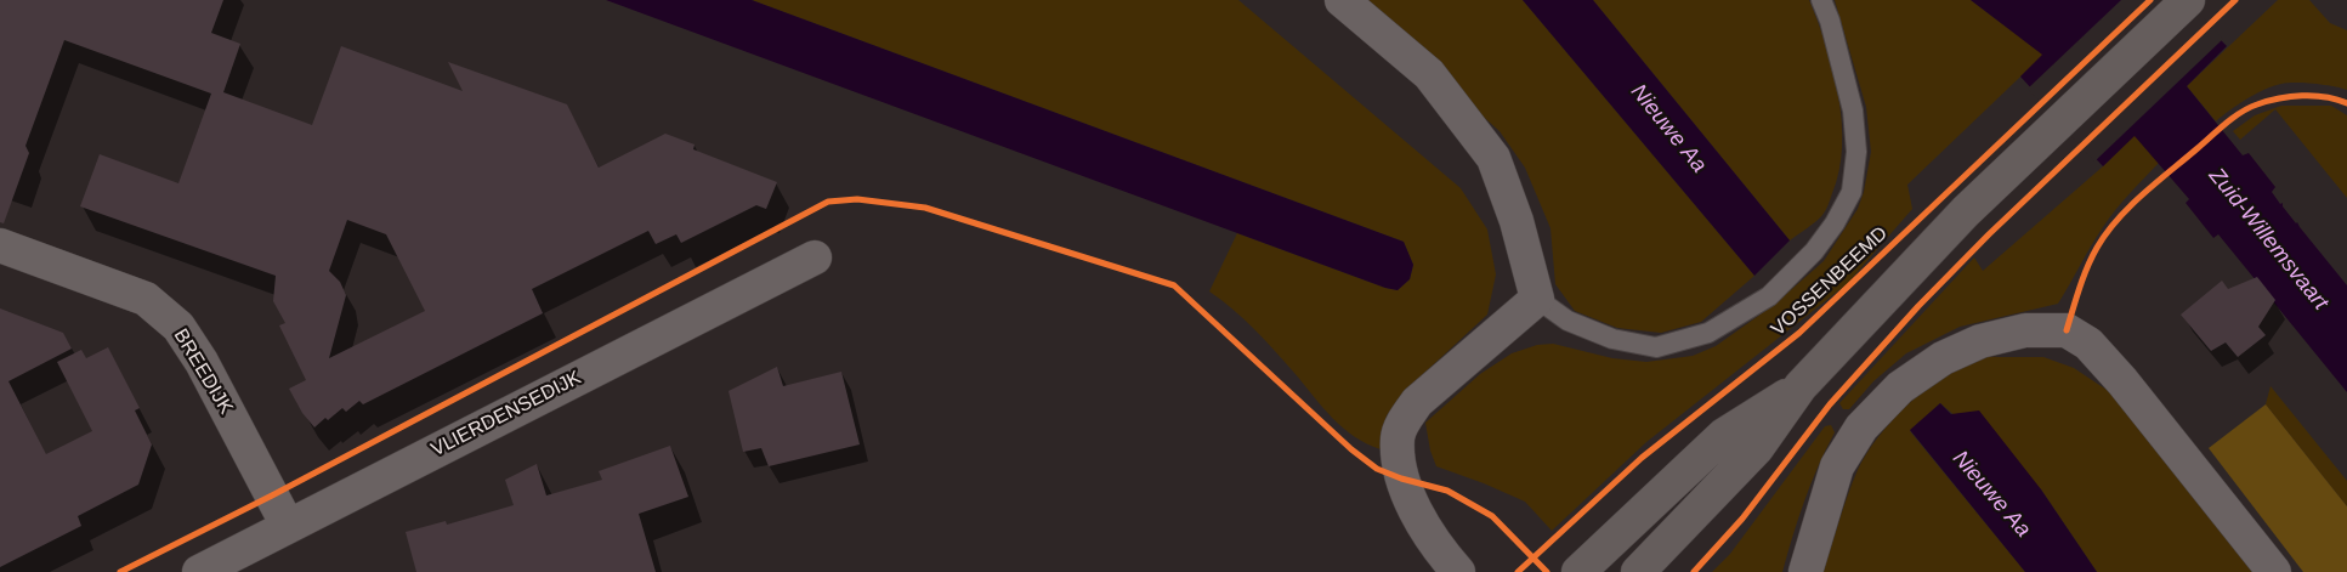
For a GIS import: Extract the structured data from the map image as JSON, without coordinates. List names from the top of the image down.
{
  "streets": {
    "street": ["BREEDIJK", "VLIERDENSEDIJK"],
    "cycle path": ["VOSSENBEEMD"]
  },
  "crossings": [
    ["BREEDIJK", "VLIERDENSEDIJK"]
  ],
  "water": ["Nieuwe Aa", "Zuid-Willemsvaart"]
}
